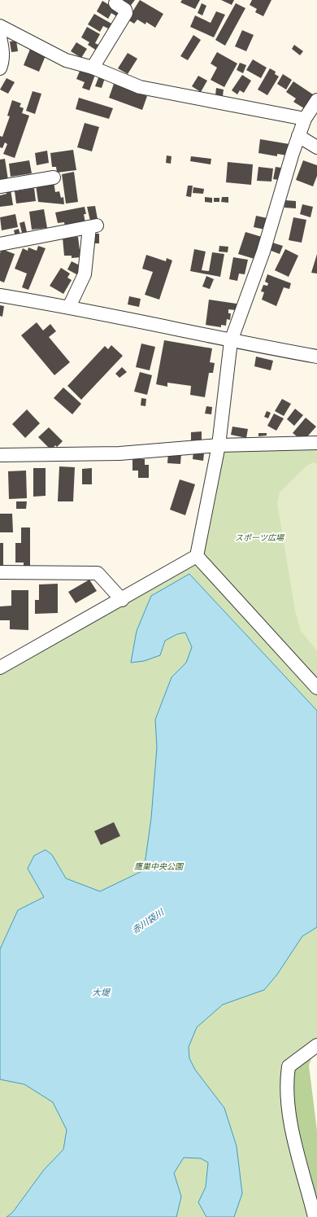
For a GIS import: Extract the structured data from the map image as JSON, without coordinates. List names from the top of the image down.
{
  "water": ["赤川袋川", "大堤"],
  "parks": ["スポーツ広場", "鷹巣中央公園"]
}
